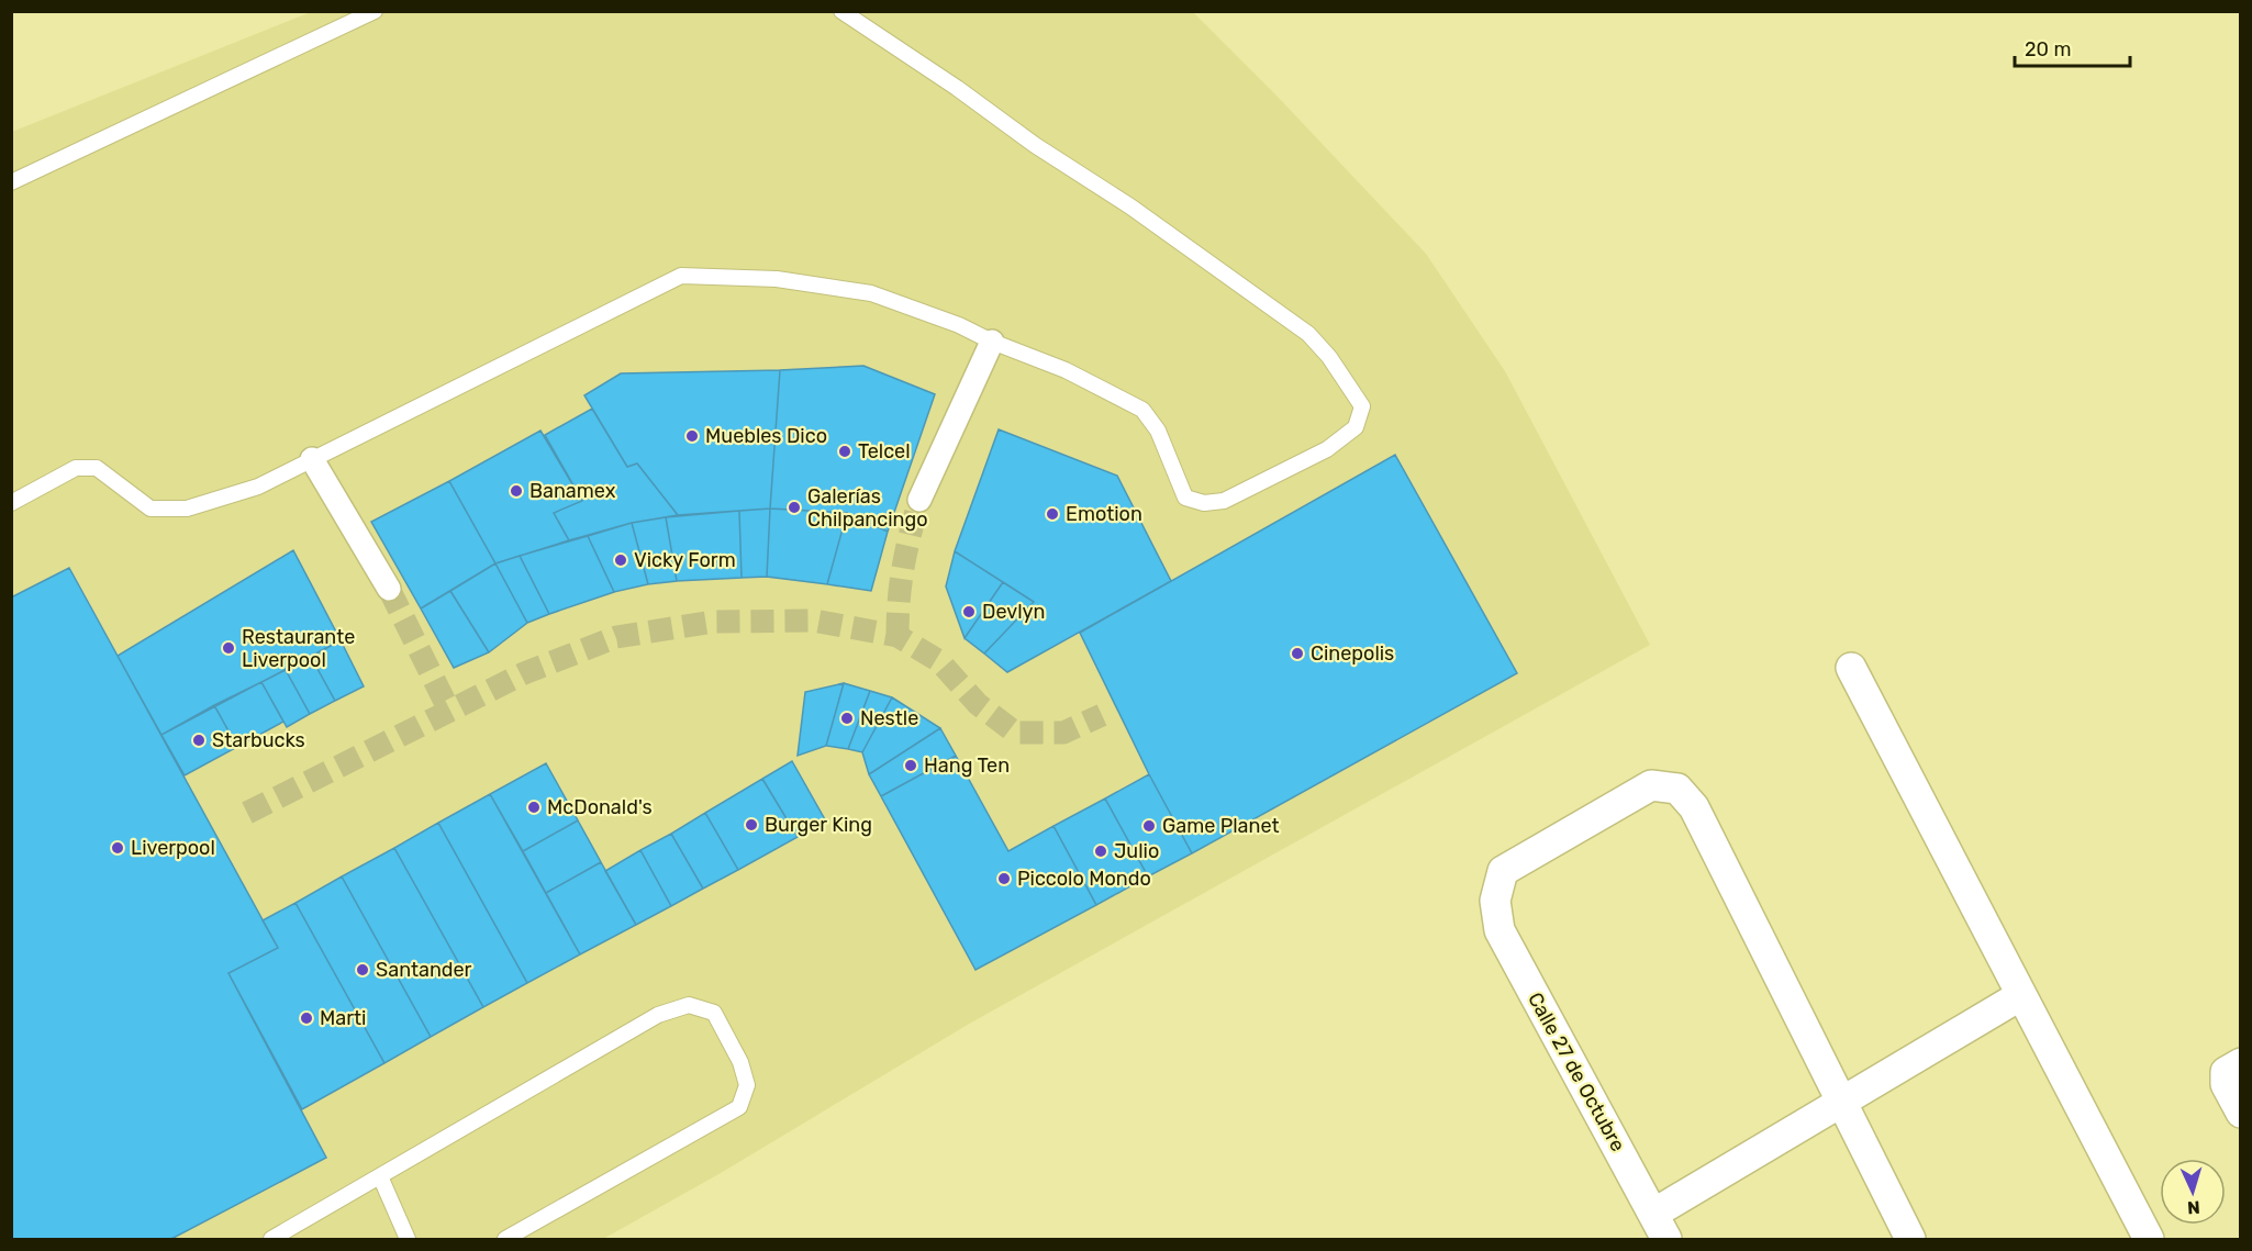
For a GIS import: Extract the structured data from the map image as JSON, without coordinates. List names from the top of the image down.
{
  "streets": {
    "street": ["Calle 27 de Octubre"]
  },
  "places": [
    "Muebles Dico",
    "Telcel",
    "Banamex",
    "Galerías Chilpancingo",
    "Emotion",
    "Vicky Form",
    "Devlyn",
    "Restaurante Liverpool",
    "Cinepolis",
    "Nestle",
    "Starbucks",
    "Hang Ten",
    "McDonald's",
    "Burger King",
    "Game Planet",
    "Liverpool",
    "Julio",
    "Piccolo Mondo",
    "Santander",
    "Marti"
  ],
  "scale_bar": "20 m",
  "north": "bottom"
}
